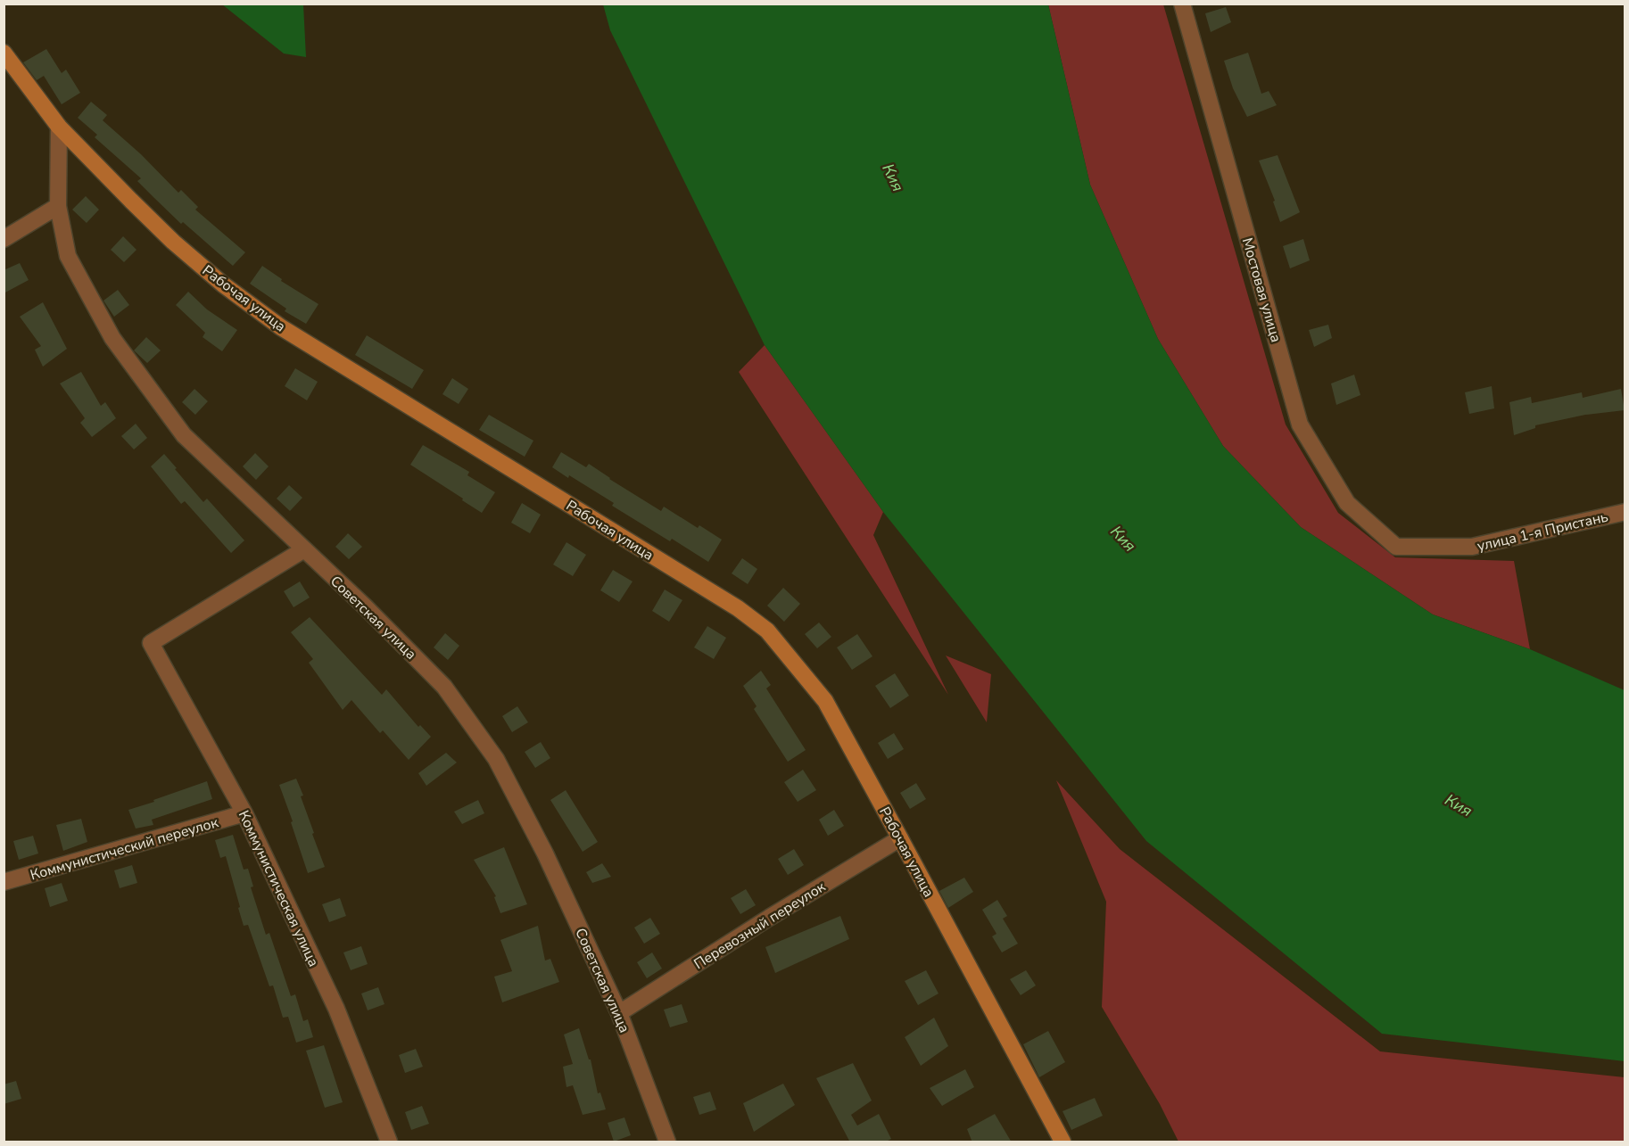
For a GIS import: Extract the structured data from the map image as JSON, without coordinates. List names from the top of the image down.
{
  "streets": {
    "main road": ["Рабочая улица"],
    "street": [
      "Мостовая улица",
      "улица 1-я Пристань",
      "Советская улица",
      "Коммунистический переулок",
      "Коммунистическая улица",
      "Перевозный переулок"
    ]
  },
  "crossings": [
    ["Мостовая улица", "улица 1-я Пристань"],
    ["Рабочая улица", "Советская улица"],
    ["Рабочая улица", "Перевозный переулок"],
    ["Советская улица", "Коммунистическая улица"],
    ["Советская улица", "Перевозный переулок"],
    ["Коммунистический переулок", "Коммунистическая улица"]
  ],
  "water": ["Кия"]
}
